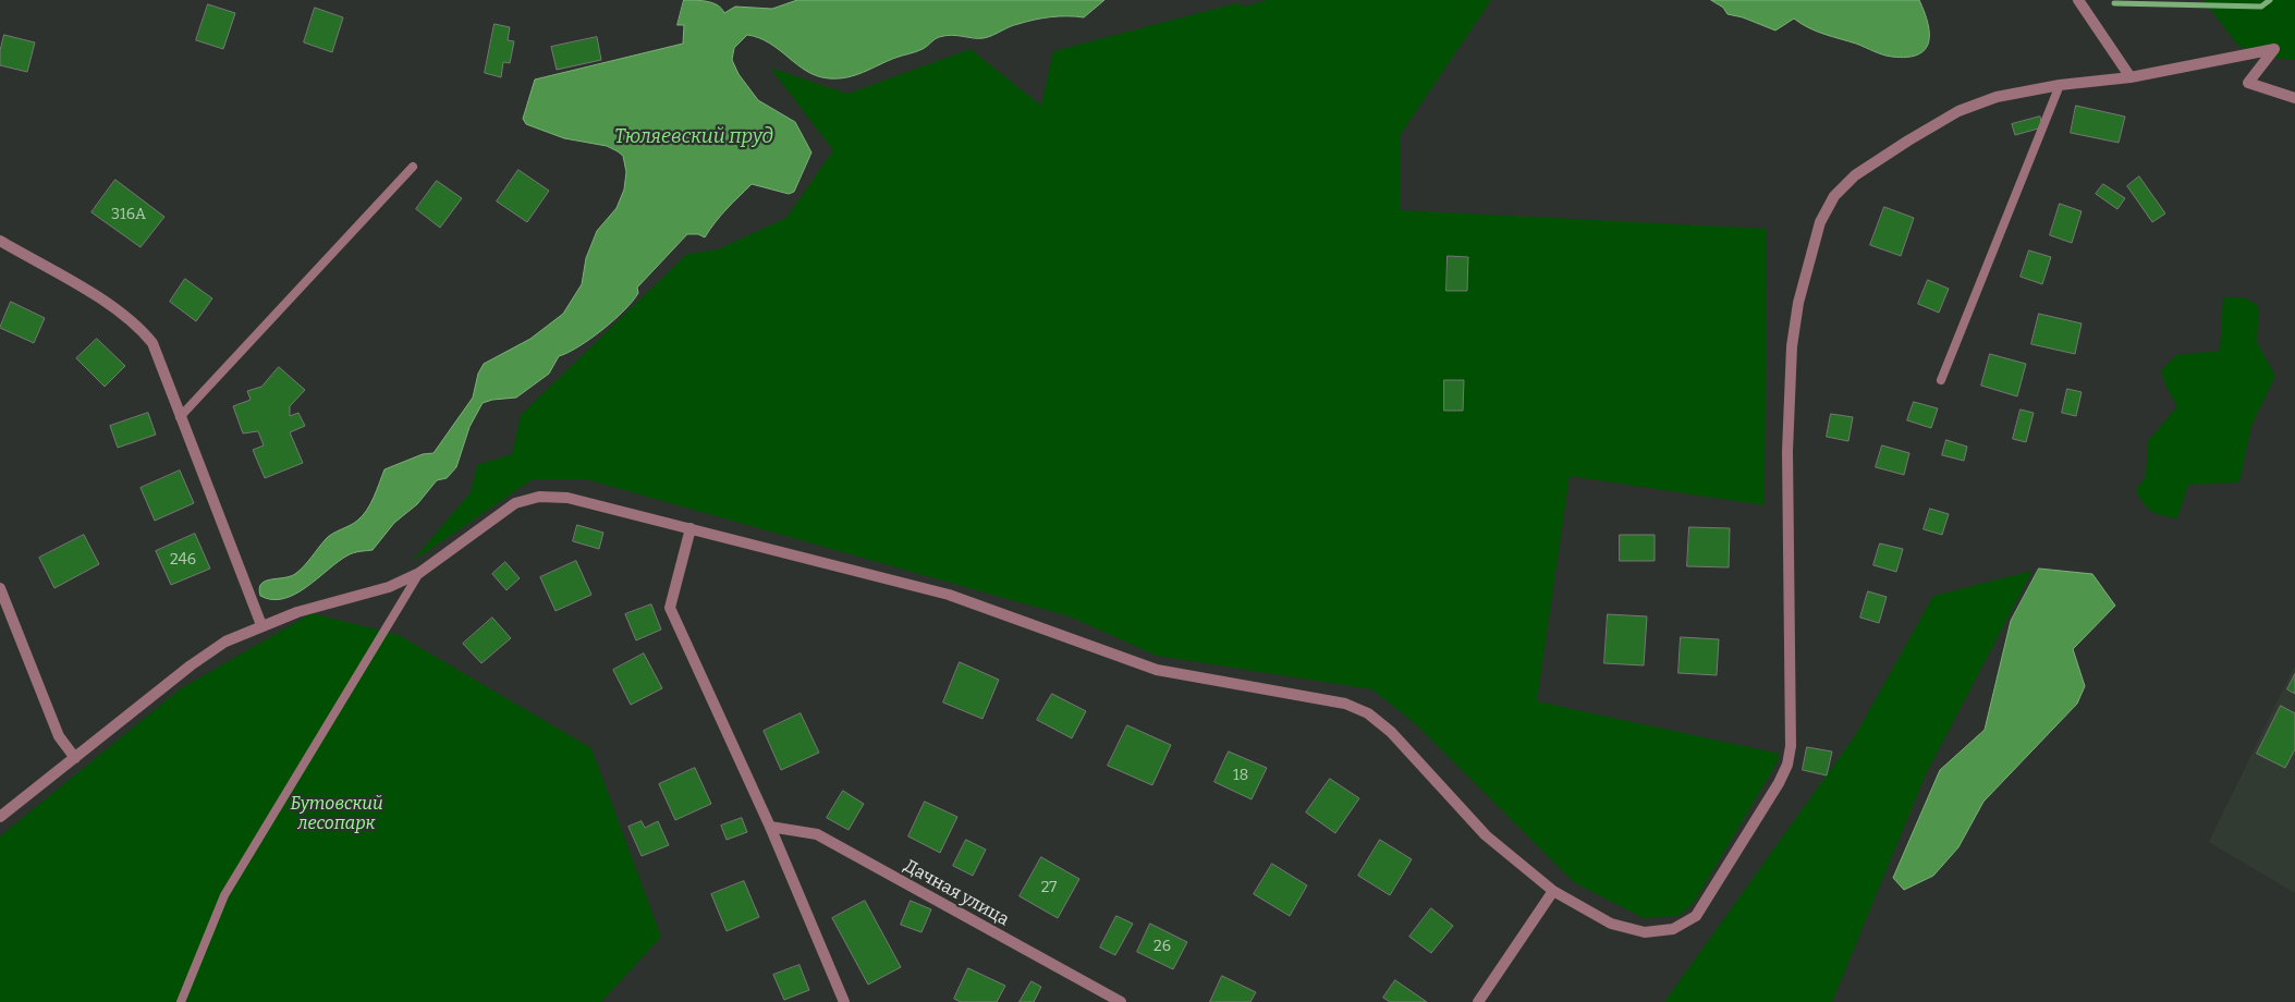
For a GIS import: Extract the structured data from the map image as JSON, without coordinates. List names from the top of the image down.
{
  "streets": {
    "street": ["Дачная улица"]
  },
  "water": ["Тюляевский пруд"],
  "parks": ["Бутовский лесопарк"],
  "house_numbers": [
    "316А",
    "246",
    "18",
    "27",
    "26"
  ]
}
